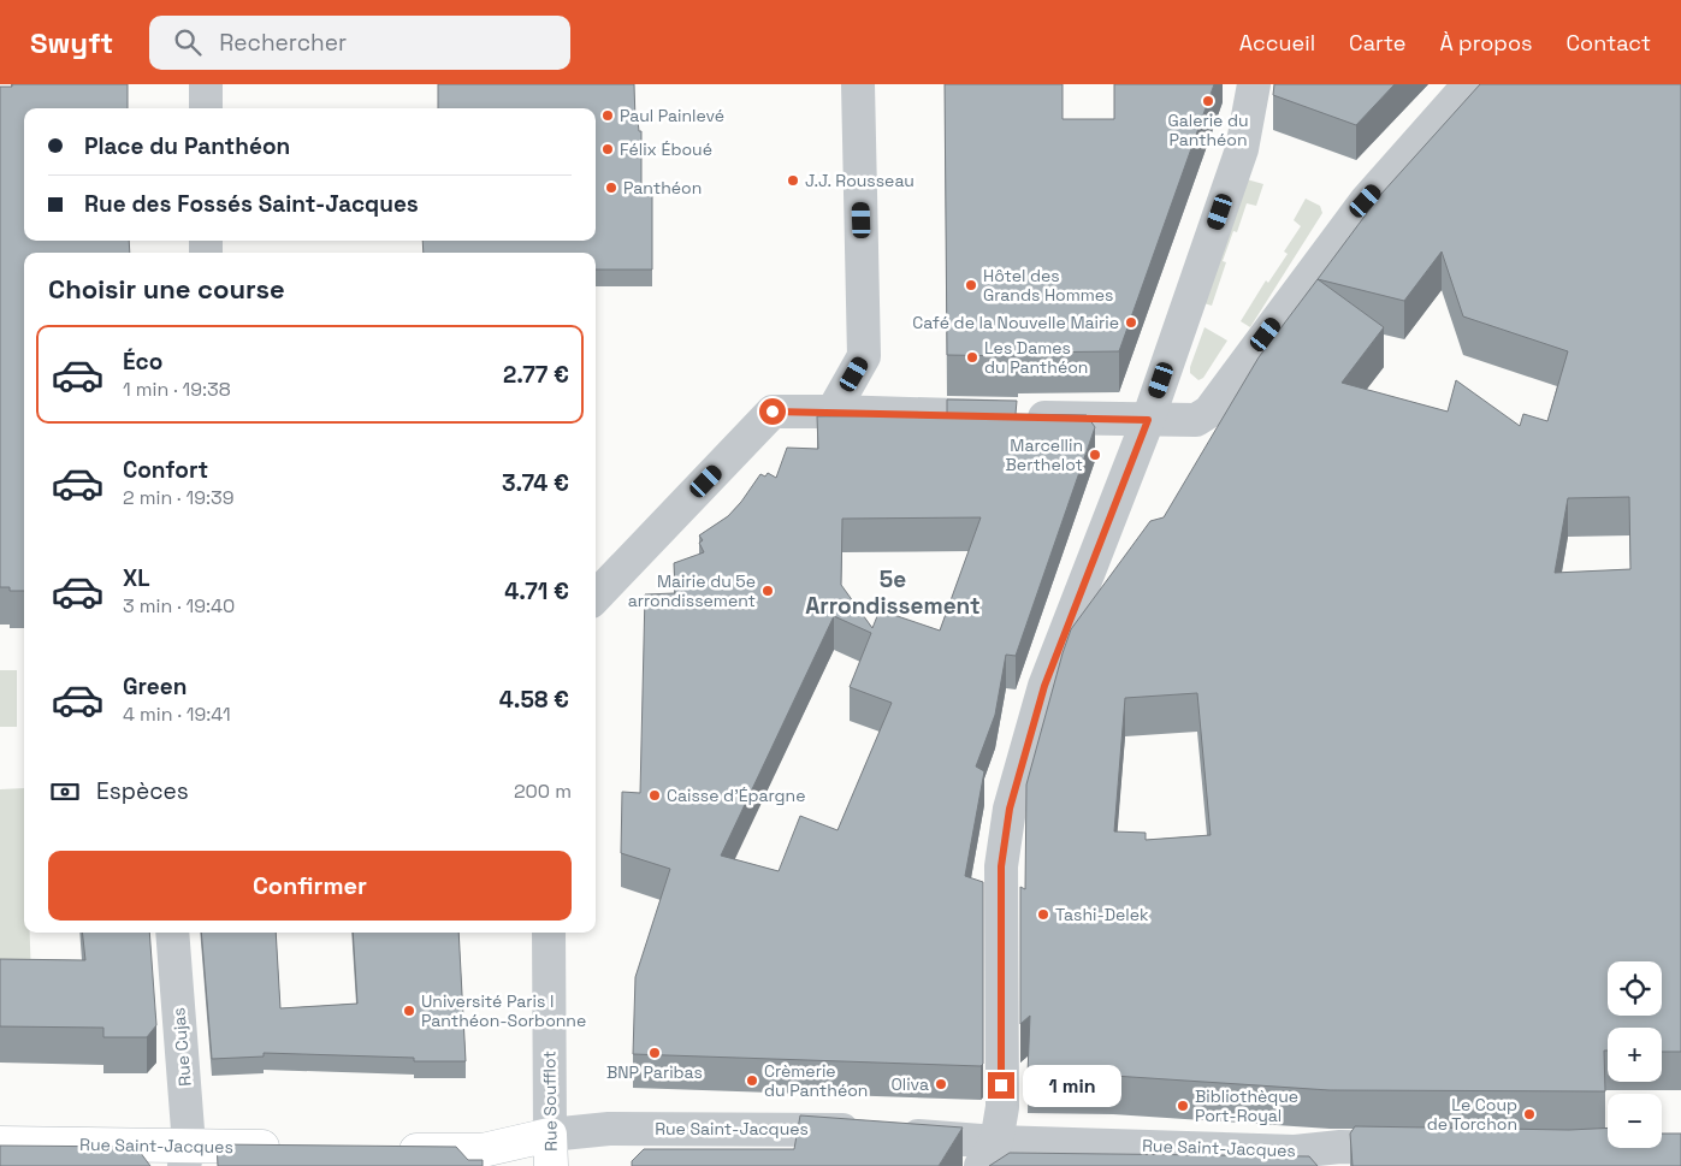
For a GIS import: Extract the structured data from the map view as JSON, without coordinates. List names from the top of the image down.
{
  "streets": {
    "main road": ["Rue Saint-Jacques"],
    "street": ["Rue Cujas", "Rue Soufflot"]
  },
  "crossings": [
    ["Rue Cujas", "Rue Saint-Jacques"],
    ["Rue Soufflot", "Rue Saint-Jacques"]
  ],
  "districts": ["5e Arrondissement"],
  "places": [
    "Galerie du Panthéon",
    "Paul Painlevé",
    "Félix Éboué",
    "J.J. Rousseau",
    "Panthéon",
    "Hôtel des Grands Hommes",
    "Café de la Nouvelle Mairie",
    "Les Dames du Panthéon",
    "Marcellin Berthelot",
    "Mairie du 5e arrondissement",
    "Caisse d'Épargne",
    "Tashi-Delek",
    "Université Paris I Panthéon-Sorbonne",
    "BNP Paribas",
    "Crèmerie du Panthéon",
    "Oliva",
    "Bibliothèque Port-Royal",
    "Le Coup de Torchon"
  ],
  "page": {
    "header": "Swyft",
    "search": "Rechercher",
    "nav": [
      "Accueil",
      "Carte",
      "À propos",
      "Contact"
    ],
    "banner": ["Place du Panthéon", "Rue des Fossés Saint-Jacques"],
    "heading": "Choisir une course",
    "list": [
      {
        "name": "Éco",
        "note": "1 min · 19:38",
        "value": "2.77 €"
      },
      {
        "name": "Confort",
        "note": "2 min · 19:39",
        "value": "3.74 €"
      },
      {
        "name": "XL",
        "note": "3 min · 19:40",
        "value": "4.71 €"
      },
      {
        "name": "Green",
        "note": "4 min · 19:41",
        "value": "4.58 €"
      }
    ],
    "pay": ["Espèces", "200 m"],
    "buttons": "Confirmer",
    "map_buttons": ["+", "−"],
    "bubble": "1 min"
  }
}
